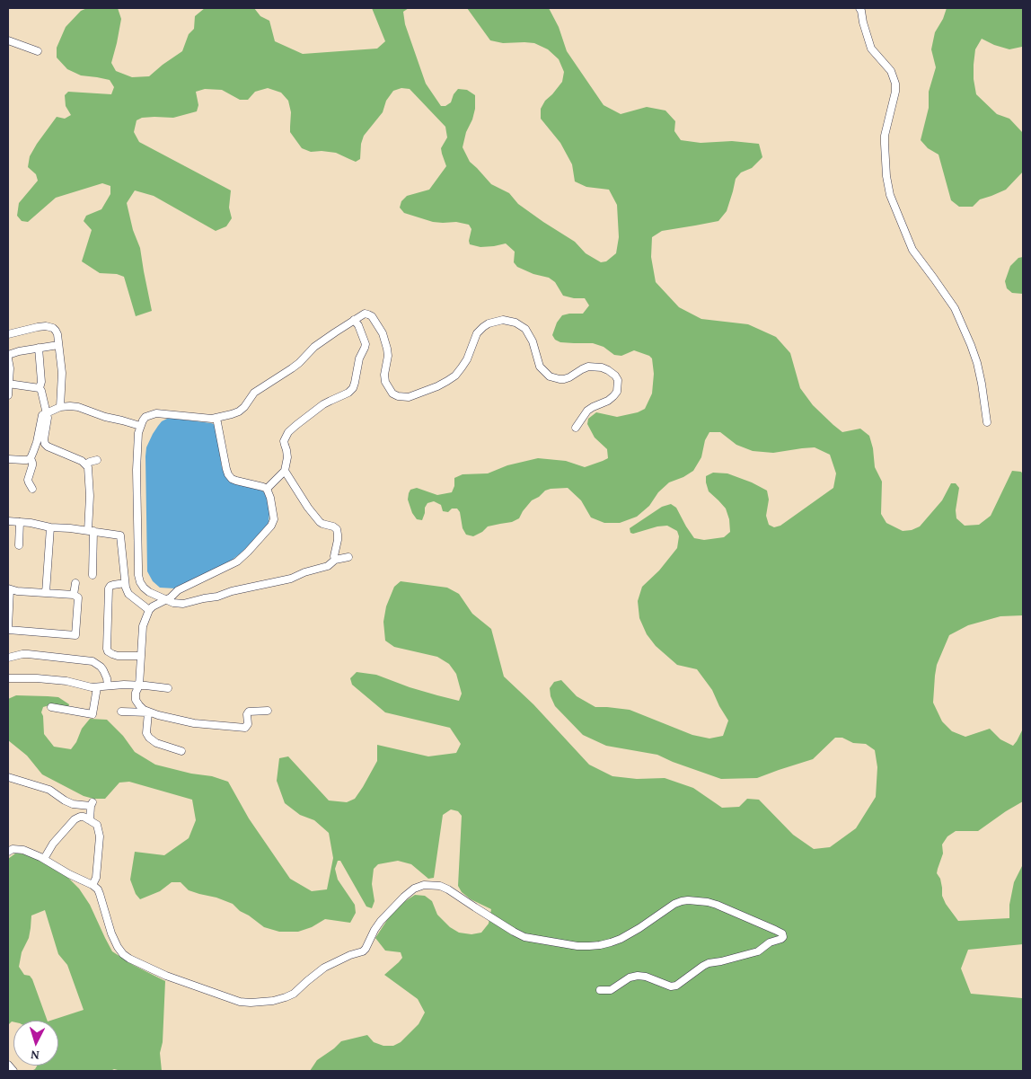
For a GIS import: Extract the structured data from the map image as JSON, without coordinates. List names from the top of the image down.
{
  "north": "bottom"
}
